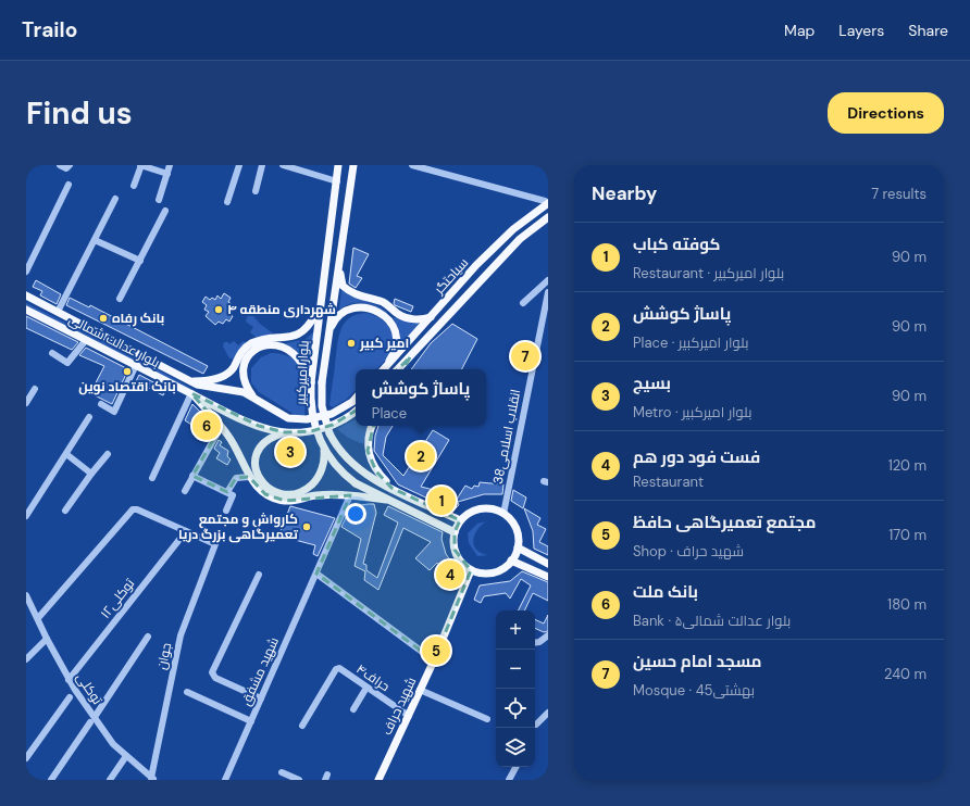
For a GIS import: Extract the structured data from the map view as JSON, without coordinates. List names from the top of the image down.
{
  "streets": {
    "main road": [
      "سیاحتگر",
      "بلوار عدالت شمالی",
      "بلوار امیرکبیر",
      "شهید حراف"
    ],
    "street": [
      "38انقلاب اسلامی",
      "توکلی۱۲",
      "جوان",
      "شهید مشفق",
      "حراف۴",
      "توکلی"
    ]
  },
  "crossings": [
    ["بلوار امیرکبیر", "38انقلاب اسلامی"],
    ["بلوار امیرکبیر", "شهید حراف"],
    ["38انقلاب اسلامی", "شهید حراف"],
    ["توکلی۱۲", "جوان"],
    ["توکلی۱۲", "توکلی"],
    ["جوان", "توکلی"],
    ["حراف۴", "شهید حراف"]
  ],
  "places": [
    "شهرداری منطقه ۴",
    "بانک رفاه",
    "امیر کبیر",
    "بانک اقتصاد نوین",
    "کارواش و مجتمع تعمیرگاهی بزرگ دریا"
  ],
  "page": {
    "header": "Trailo",
    "nav": ["Map", "Layers", "Share"],
    "buttons": "Directions",
    "title": "Find us",
    "heading": ["Nearby", "7 results"],
    "list": [
      {
        "mark": "1",
        "name": "کوفته کباب",
        "note": "Restaurant · بلوار امیرکبیر",
        "value": "90 m"
      },
      {
        "mark": "2",
        "name": "پاساژ کوشش",
        "note": "Place · بلوار امیرکبیر",
        "value": "90 m"
      },
      {
        "mark": "3",
        "name": "بسیج",
        "note": "Metro · بلوار امیرکبیر",
        "value": "90 m"
      },
      {
        "mark": "4",
        "name": "فست فود دور هم",
        "note": "Restaurant",
        "value": "120 m"
      },
      {
        "mark": "5",
        "name": "مجتمع تعمیرگاهی حافظ",
        "note": "Shop · شهید حراف",
        "value": "170 m"
      },
      {
        "mark": "6",
        "name": "بانک ملت",
        "note": "Bank · بلوار عدالت شمالی۵",
        "value": "180 m"
      },
      {
        "mark": "7",
        "name": "مسجد امام حسین",
        "note": "Mosque · بهشتی45",
        "value": "240 m"
      }
    ],
    "pins": [
      "7",
      "6",
      "3",
      "2",
      "1",
      "4",
      "5"
    ],
    "popup": ["پاساژ کوشش", "Place"],
    "map_buttons": ["+", "−"]
  }
}
